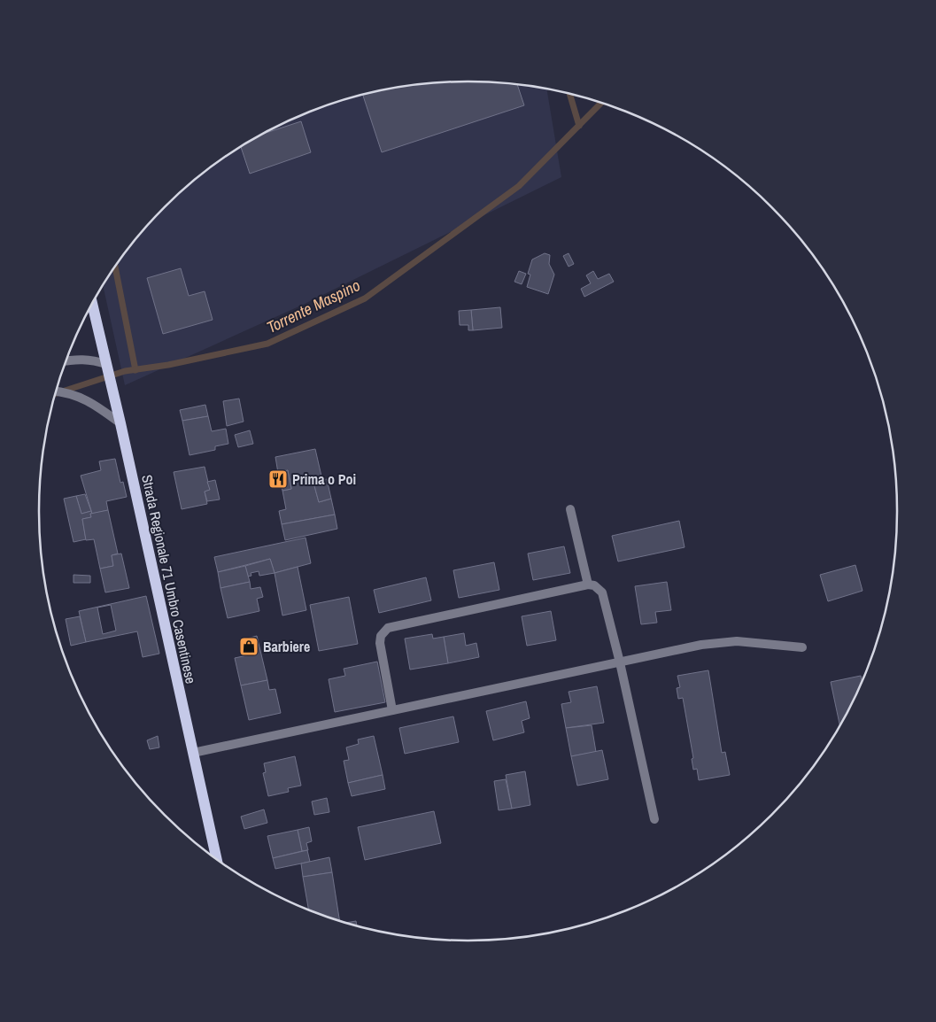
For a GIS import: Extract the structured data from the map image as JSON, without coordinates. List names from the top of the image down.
{
  "streets": {
    "main road": ["Strada Regionale 71 Umbro Casentinese"]
  },
  "water": ["Torrente Maspino"],
  "places": {
    "restaurant": ["Prima o Poi"],
    "shop": ["Barbiere"]
  }
}
